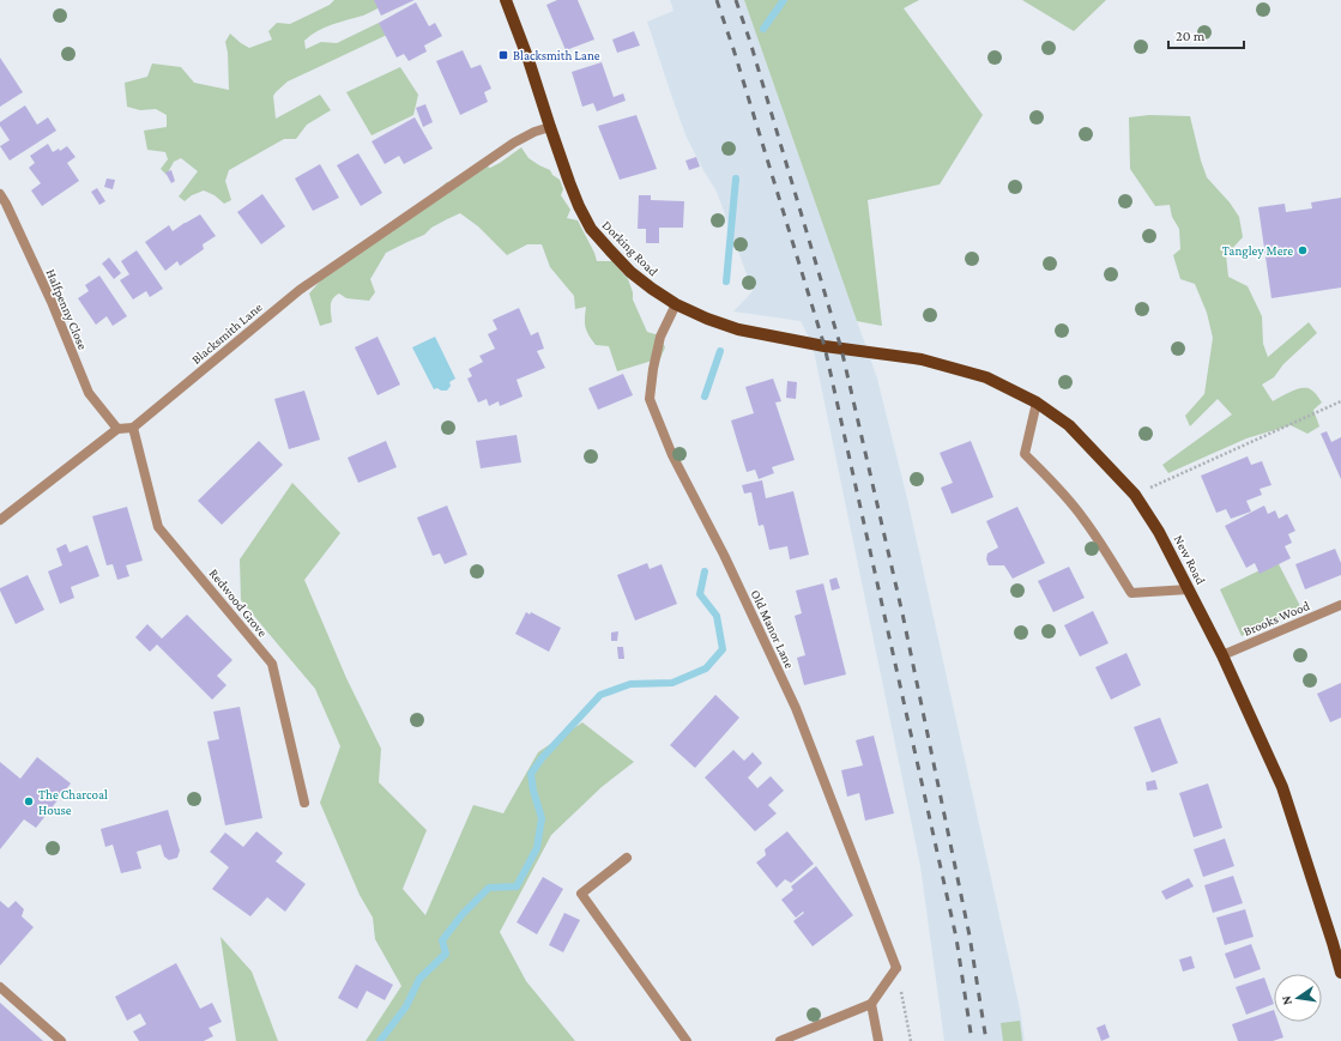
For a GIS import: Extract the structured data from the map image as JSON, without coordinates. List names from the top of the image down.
{
  "streets": {
    "main road": ["Dorking Road", "New Road"],
    "street": [
      "Halfpenny Close",
      "Blacksmith Lane",
      "Redwood Grove",
      "Brooks Wood",
      "Old Manor Lane"
    ]
  },
  "crossings": [
    ["Dorking Road", "Blacksmith Lane"],
    ["Dorking Road", "New Road"],
    ["Dorking Road", "Old Manor Lane"],
    ["Blacksmith Lane", "Redwood Grove"],
    ["New Road", "Brooks Wood"]
  ],
  "places": {
    "transit": ["Blacksmith Lane"],
    "other": ["Tangley Mere", "The Charcoal House"]
  },
  "scale_bar": "20 m",
  "north": "left"
}
